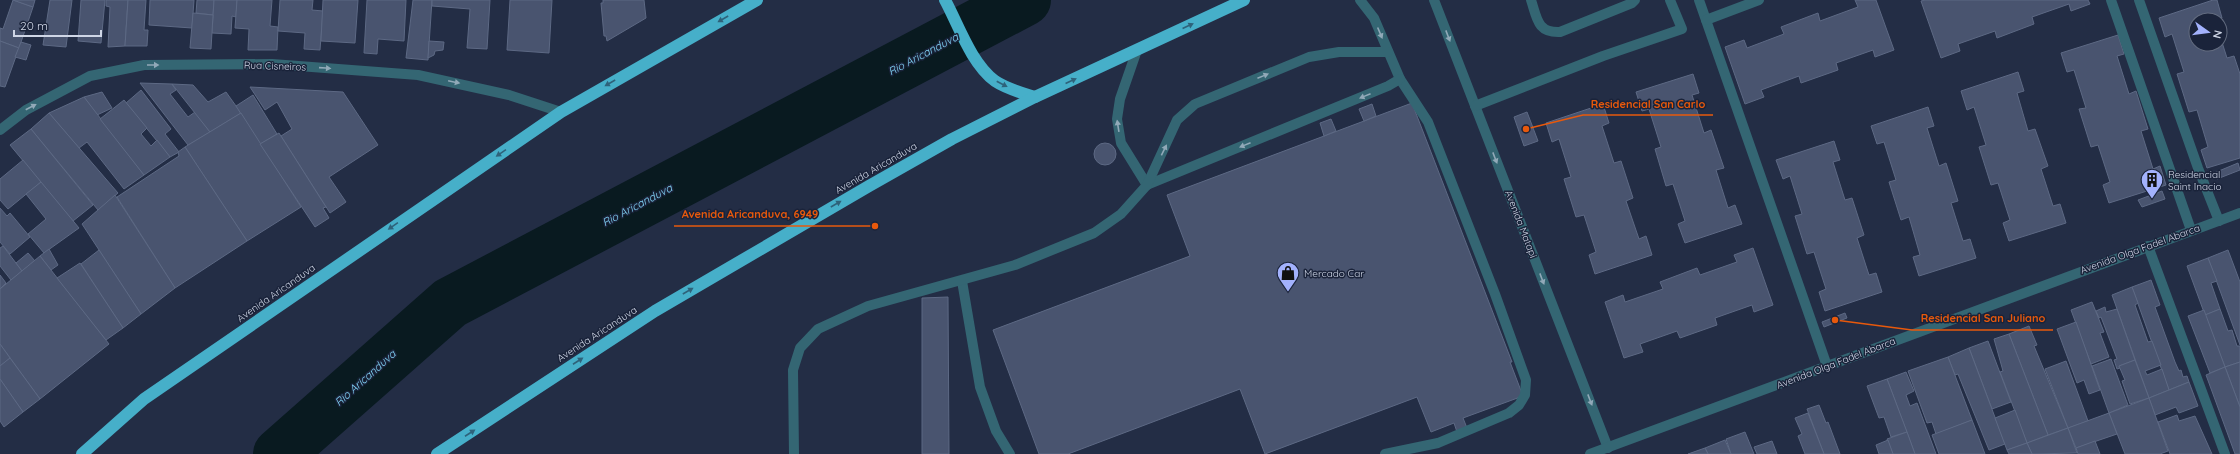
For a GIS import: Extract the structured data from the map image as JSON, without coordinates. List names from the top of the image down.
{
  "streets": {
    "highway": ["Avenida Aricanduva"],
    "street": ["Rua Cisneiros", "Avenida Matapi", "Avenida Olga Fadel Abarca"]
  },
  "crossings": [
    ["Rua Cisneiros", "Avenida Aricanduva"],
    ["Avenida Matapi", "Avenida Olga Fadel Abarca"]
  ],
  "one_way": ["Rua Cisneiros", "Avenida Matapi"],
  "water": ["Rio Aricanduva"],
  "places": {
    "other": ["Residencial San Carlo", "Avenida Aricanduva, 6949", "Residencial San Juliano"],
    "building": ["Residencial Saint Inacio"],
    "shop": ["Mercado Car"]
  },
  "scale_bar": "20 m",
  "north": "right"
}
